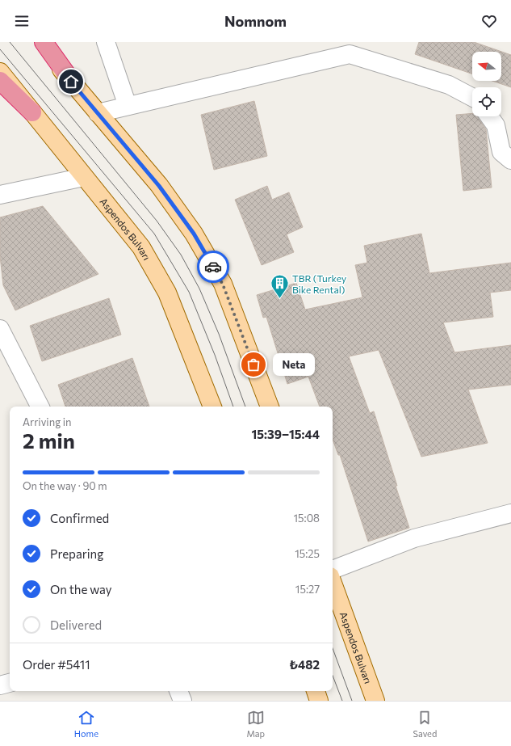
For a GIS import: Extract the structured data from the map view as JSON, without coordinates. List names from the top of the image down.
{
  "streets": {
    "main road": ["Aspendos Bulvarı"]
  },
  "places": {
    "building": ["TBR (Turkey Bike Rental)"],
    "other": ["Neta"]
  },
  "north": "left",
  "page": {
    "header": "Nomnom",
    "bubble": "Neta",
    "heading": ["2 min", "Arriving in", "15:39–15:44"],
    "panel": ["Order #5411", "₺482"],
    "bar": "On the way · 90 m",
    "list": [
      ["Confirmed", "15:08"],
      ["Preparing", "15:25"],
      ["On the way", "15:27"],
      "Delivered"
    ],
    "tabs": ["Home", "Map", "Saved"]
  }
}
